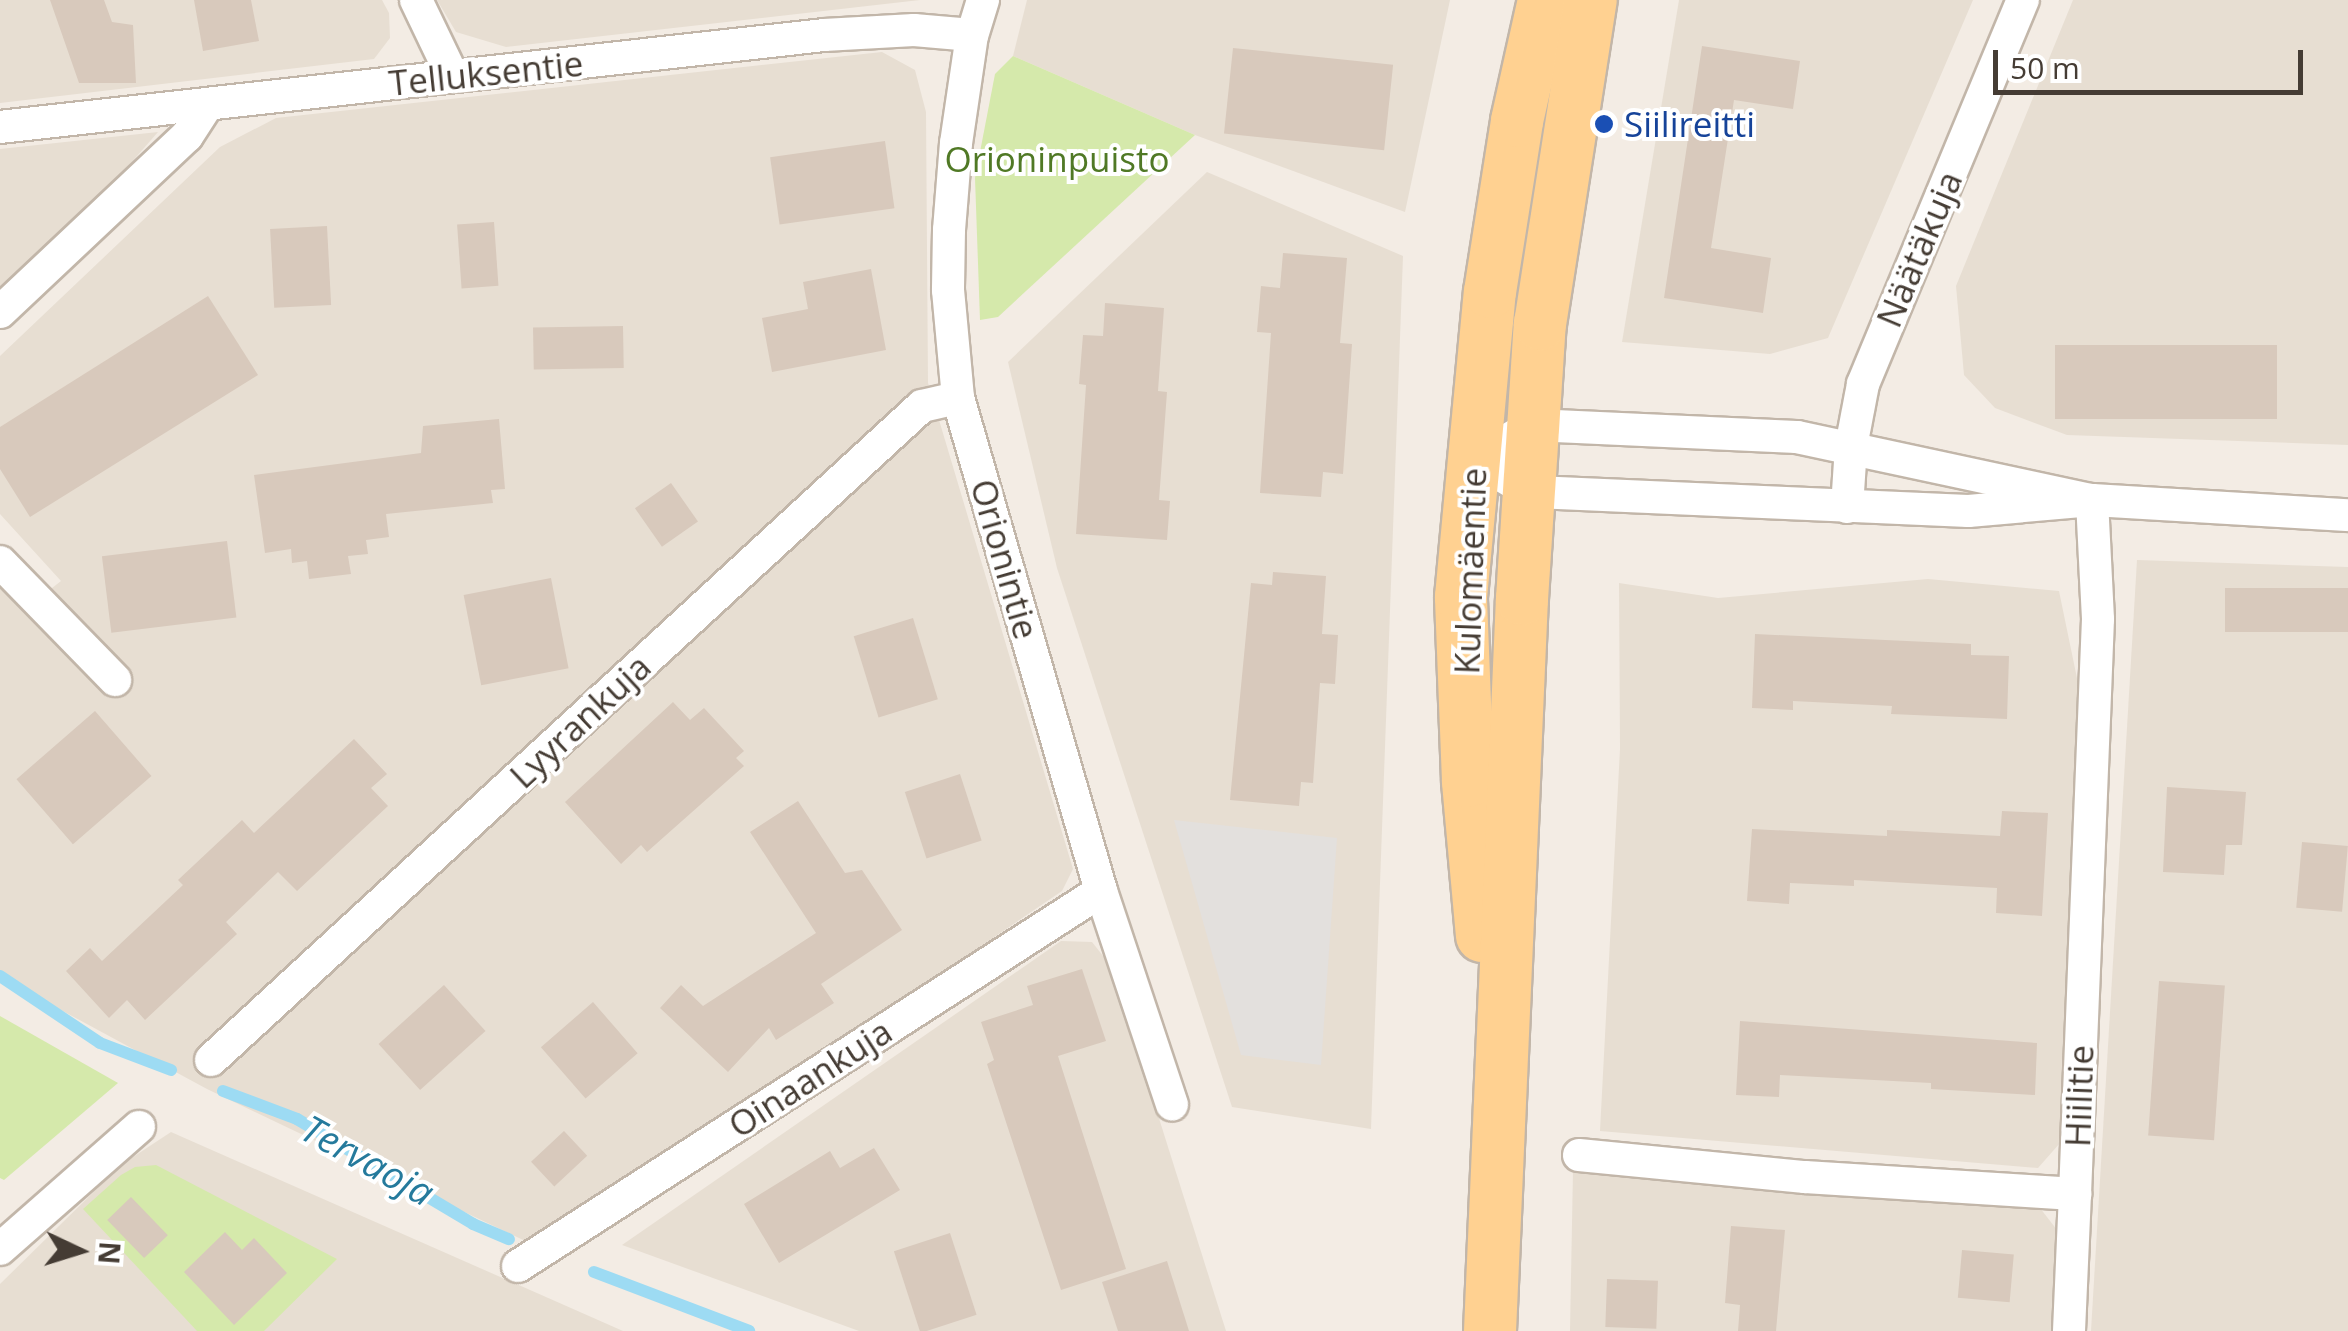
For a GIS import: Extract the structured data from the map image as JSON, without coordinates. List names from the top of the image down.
{
  "streets": {
    "main road": ["Kulomäentie"],
    "street": [
      "Telluksentie",
      "Näätäkuja",
      "Orionintie",
      "Lyyrankuja",
      "Oinaankuja",
      "Hiilitie"
    ]
  },
  "crossings": [
    ["Telluksentie", "Orionintie"],
    ["Orionintie", "Lyyrankuja"],
    ["Orionintie", "Oinaankuja"]
  ],
  "water": ["Tervaoja"],
  "parks": ["Orioninpuisto"],
  "places": ["Siilireitti"],
  "scale_bar": "50 m",
  "north": "right"
}
